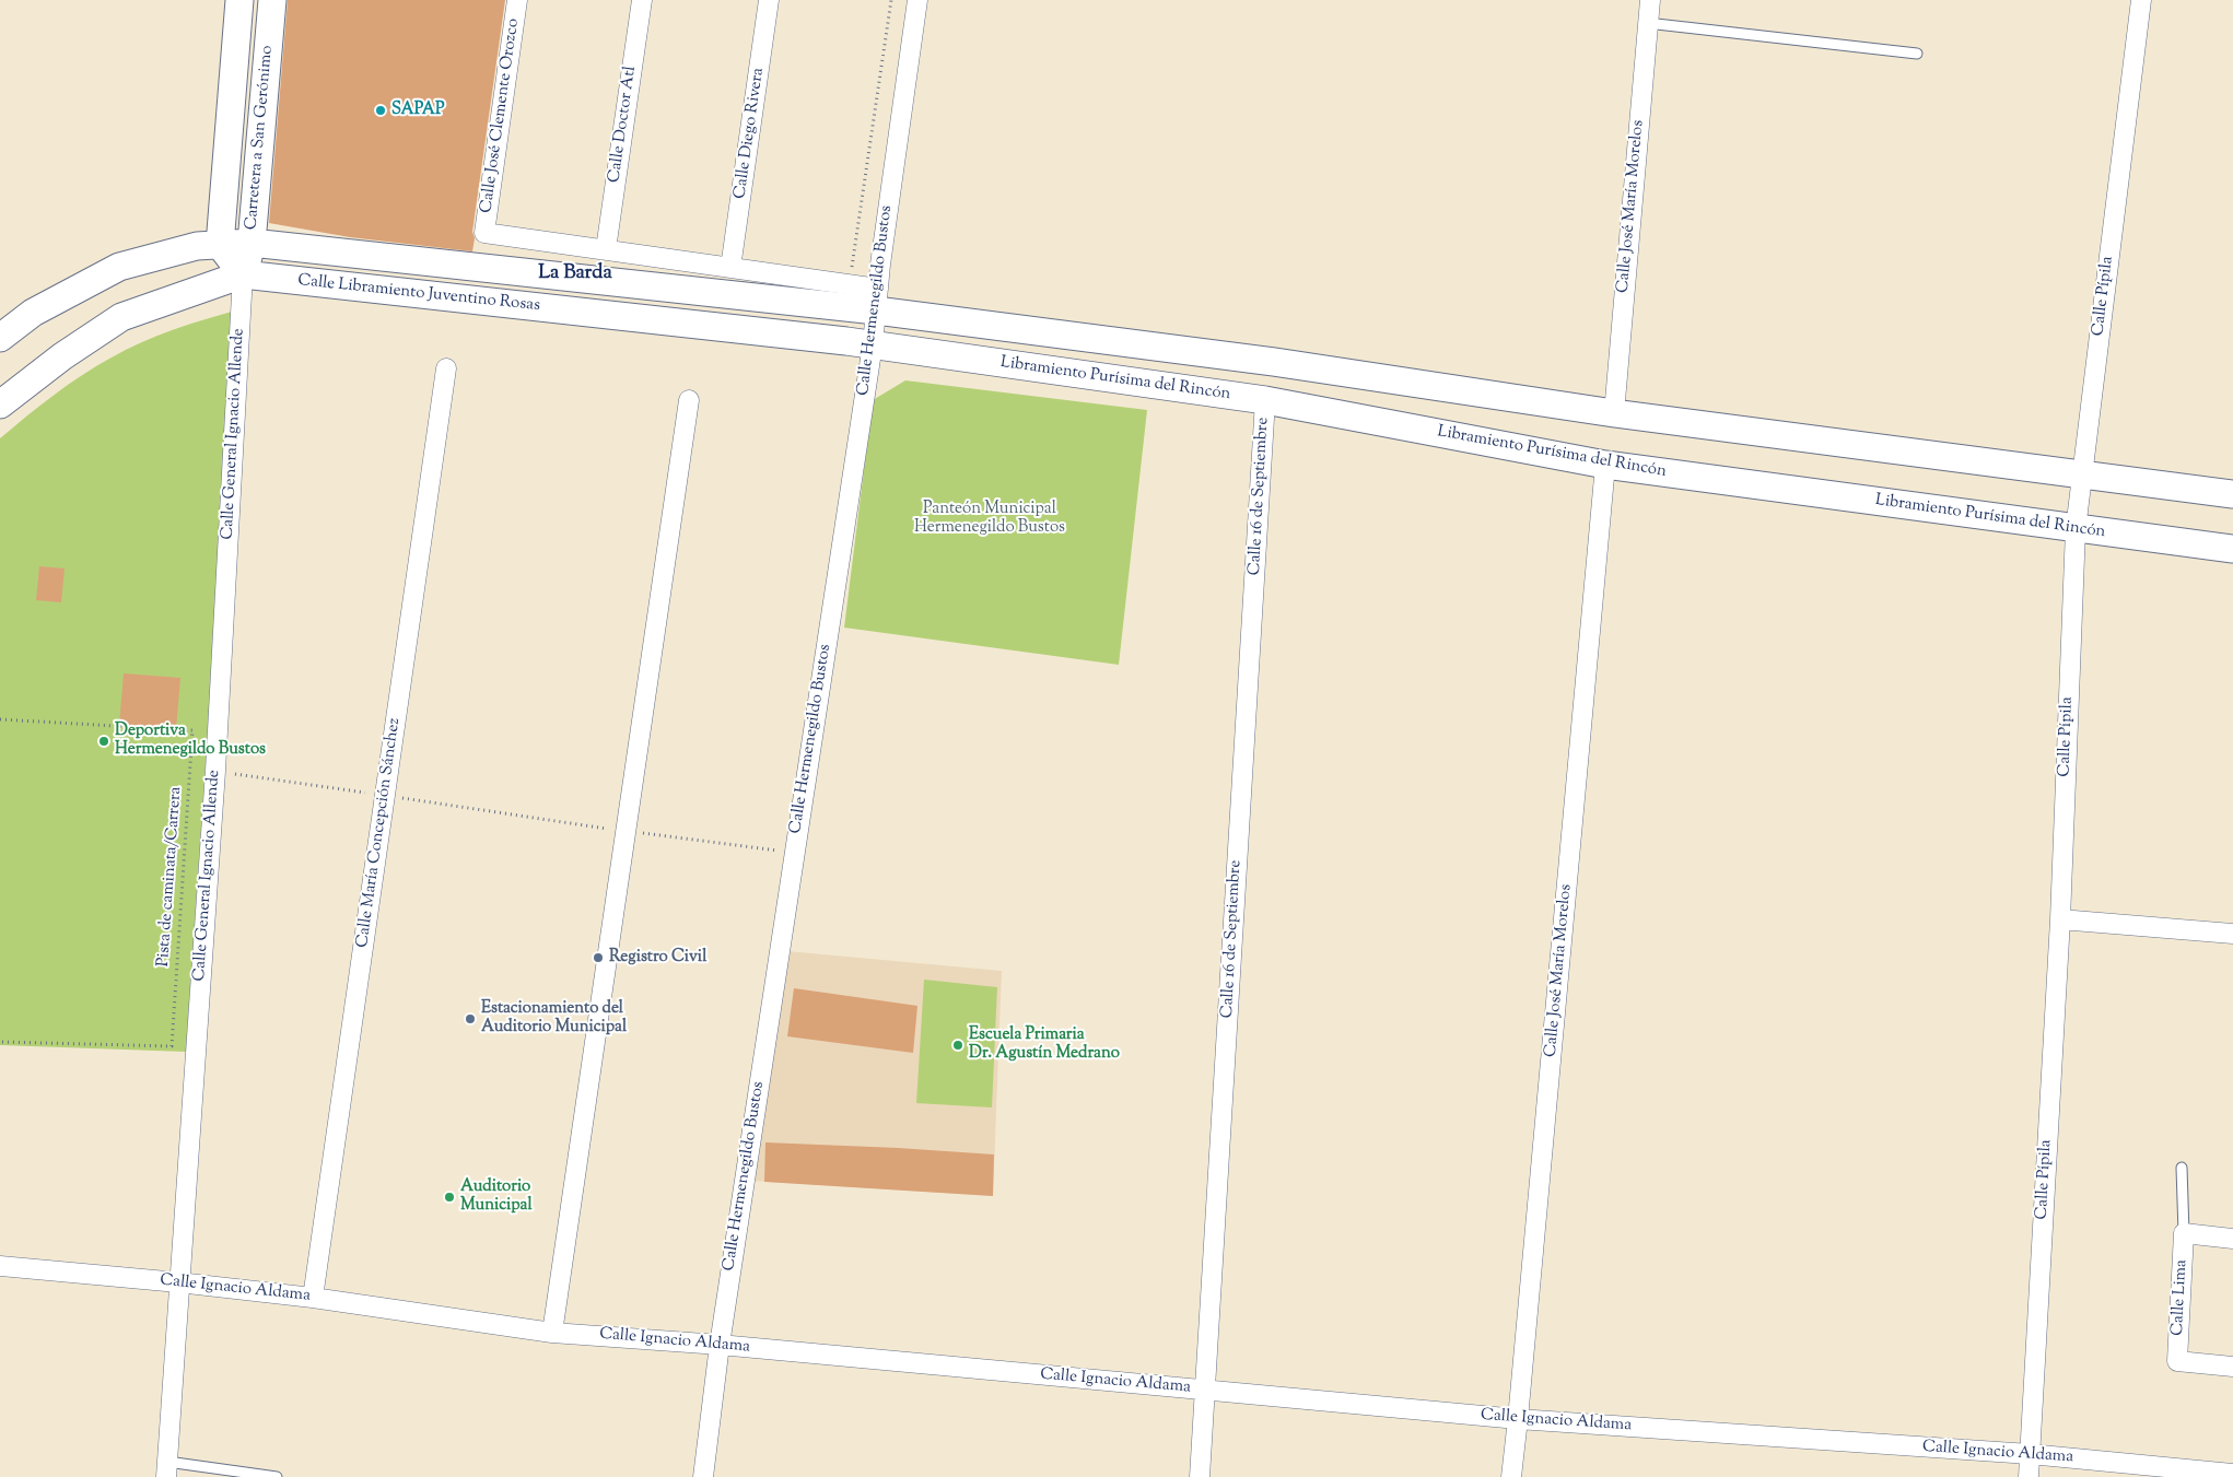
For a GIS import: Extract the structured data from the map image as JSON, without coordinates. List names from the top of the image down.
{
  "streets": {
    "main road": ["Carretera a San Gerónimo", "Calle Libramiento Juventino Rosas", "Libramiento Purísima del Rincón"],
    "street": [
      "Calle José Clemente Orozco",
      "Calle Doctor Atl",
      "Calle Diego Rivera",
      "Calle José María Morelos",
      "Calle Pípila",
      "Calle Hermenegildo Bustos",
      "Calle General Ignacio Allende",
      "Calle 16 de Septiembre",
      "Calle María Concepción Sánchez",
      "Calle Ignacio Aldama",
      "Calle Lima"
    ],
    "path": ["Pista de caminata/Carrera"]
  },
  "crossings": [
    ["Calle José Clemente Orozco", "Calle Doctor Atl"],
    ["Carretera a San Gerónimo", "Calle Libramiento Juventino Rosas"],
    ["Carretera a San Gerónimo", "Calle General Ignacio Allende"],
    ["Calle José María Morelos", "Libramiento Purísima del Rincón"],
    ["Calle José María Morelos", "Calle Ignacio Aldama"],
    ["Calle Libramiento Juventino Rosas", "Calle Hermenegildo Bustos"],
    ["Calle Libramiento Juventino Rosas", "Libramiento Purísima del Rincón"],
    ["Calle Libramiento Juventino Rosas", "Calle General Ignacio Allende"],
    ["Calle Pípila", "Libramiento Purísima del Rincón"],
    ["Calle Pípila", "Calle Ignacio Aldama"],
    ["Calle Hermenegildo Bustos", "Libramiento Purísima del Rincón"],
    ["Calle Hermenegildo Bustos", "Calle Ignacio Aldama"],
    ["Libramiento Purísima del Rincón", "Calle 16 de Septiembre"],
    ["Calle General Ignacio Allende", "Calle Ignacio Aldama"],
    ["Calle 16 de Septiembre", "Calle Ignacio Aldama"],
    ["Calle María Concepción Sánchez", "Calle Ignacio Aldama"]
  ],
  "districts": ["La Barda"],
  "parks": ["Panteón Municipal Hermenegildo Bustos"],
  "places": [
    "SAPAP",
    "Deportiva Hermenegildo Bustos",
    "Registro Civil",
    "Estacionamiento del Auditorio Municipal",
    "Escuela Primaria Dr. Agustín Medrano",
    "Auditorio Municipal"
  ]
}
